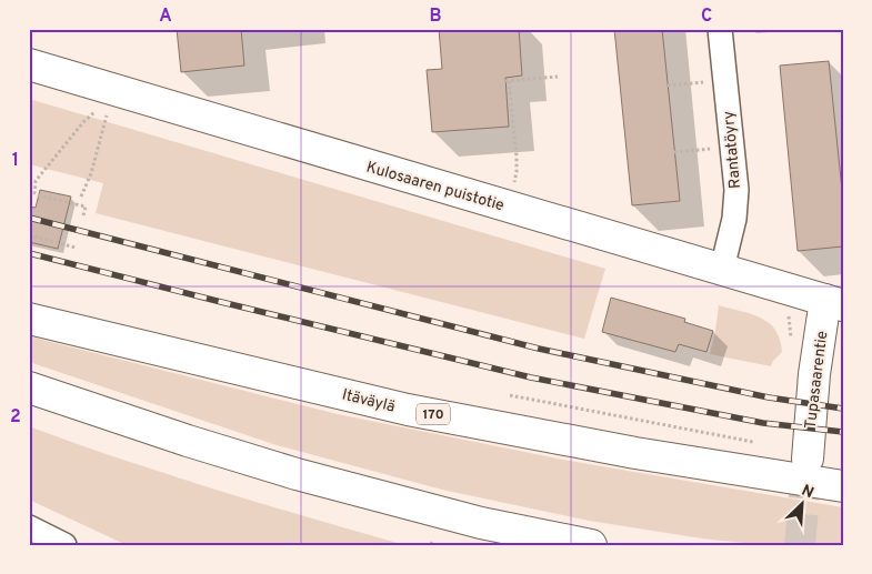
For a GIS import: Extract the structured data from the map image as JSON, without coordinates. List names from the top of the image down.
{
  "streets": {
    "main road": [
      "Kulosaaren puistotie",
      "Tupasaarentie",
      "Itäväylä",
      "170"
    ],
    "street": ["Rantatöyry"]
  },
  "crossings": [
    ["Rantatöyry", "Kulosaaren puistotie"],
    ["Kulosaaren puistotie", "Tupasaarentie"]
  ],
  "north": "top right",
  "grid": {
    "columns": ["A", "B", "C"],
    "rows": ["1", "2"]
  }
}
